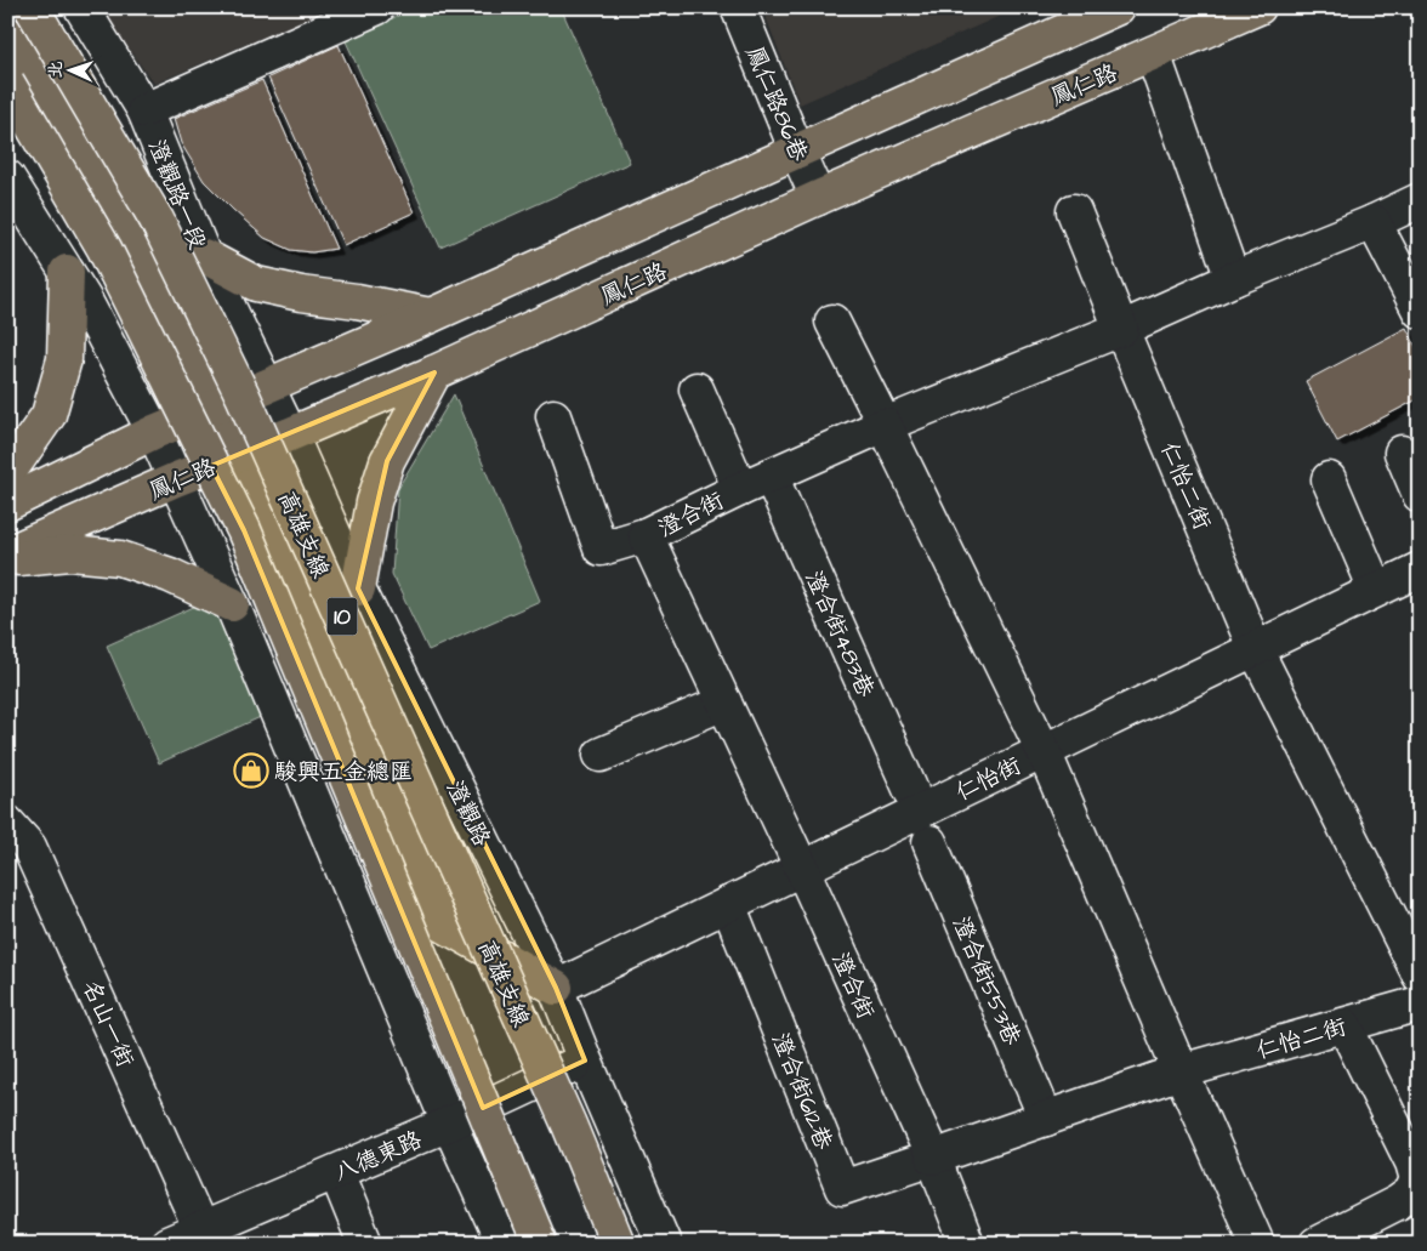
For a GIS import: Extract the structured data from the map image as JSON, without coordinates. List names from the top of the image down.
{
  "streets": {
    "main road": ["鳳仁路", "高雄支線", "10"],
    "street": [
      "鳳仁路86巷",
      "澄觀路一段",
      "仁怡二街",
      "澄合街",
      "澄合街483巷",
      "仁怡街",
      "澄觀路",
      "澄合街553巷",
      "名山一街",
      "澄合街612巷",
      "八德東路"
    ]
  },
  "crossings": [
    ["鳳仁路", "鳳仁路86巷"],
    ["鳳仁路", "澄觀路"],
    ["澄觀路一段", "澄觀路"],
    ["仁怡二街", "澄合街"],
    ["仁怡二街", "仁怡街"],
    ["澄合街", "澄合街483巷"],
    ["澄合街", "仁怡街"],
    ["澄合街", "澄合街612巷"],
    ["仁怡街", "澄觀路"],
    ["仁怡街", "澄合街612巷"],
    ["澄觀路", "八德東路"],
    ["名山一街", "八德東路"]
  ],
  "places": {
    "shop": ["駿興五金總匯"]
  },
  "north": "left"
}
